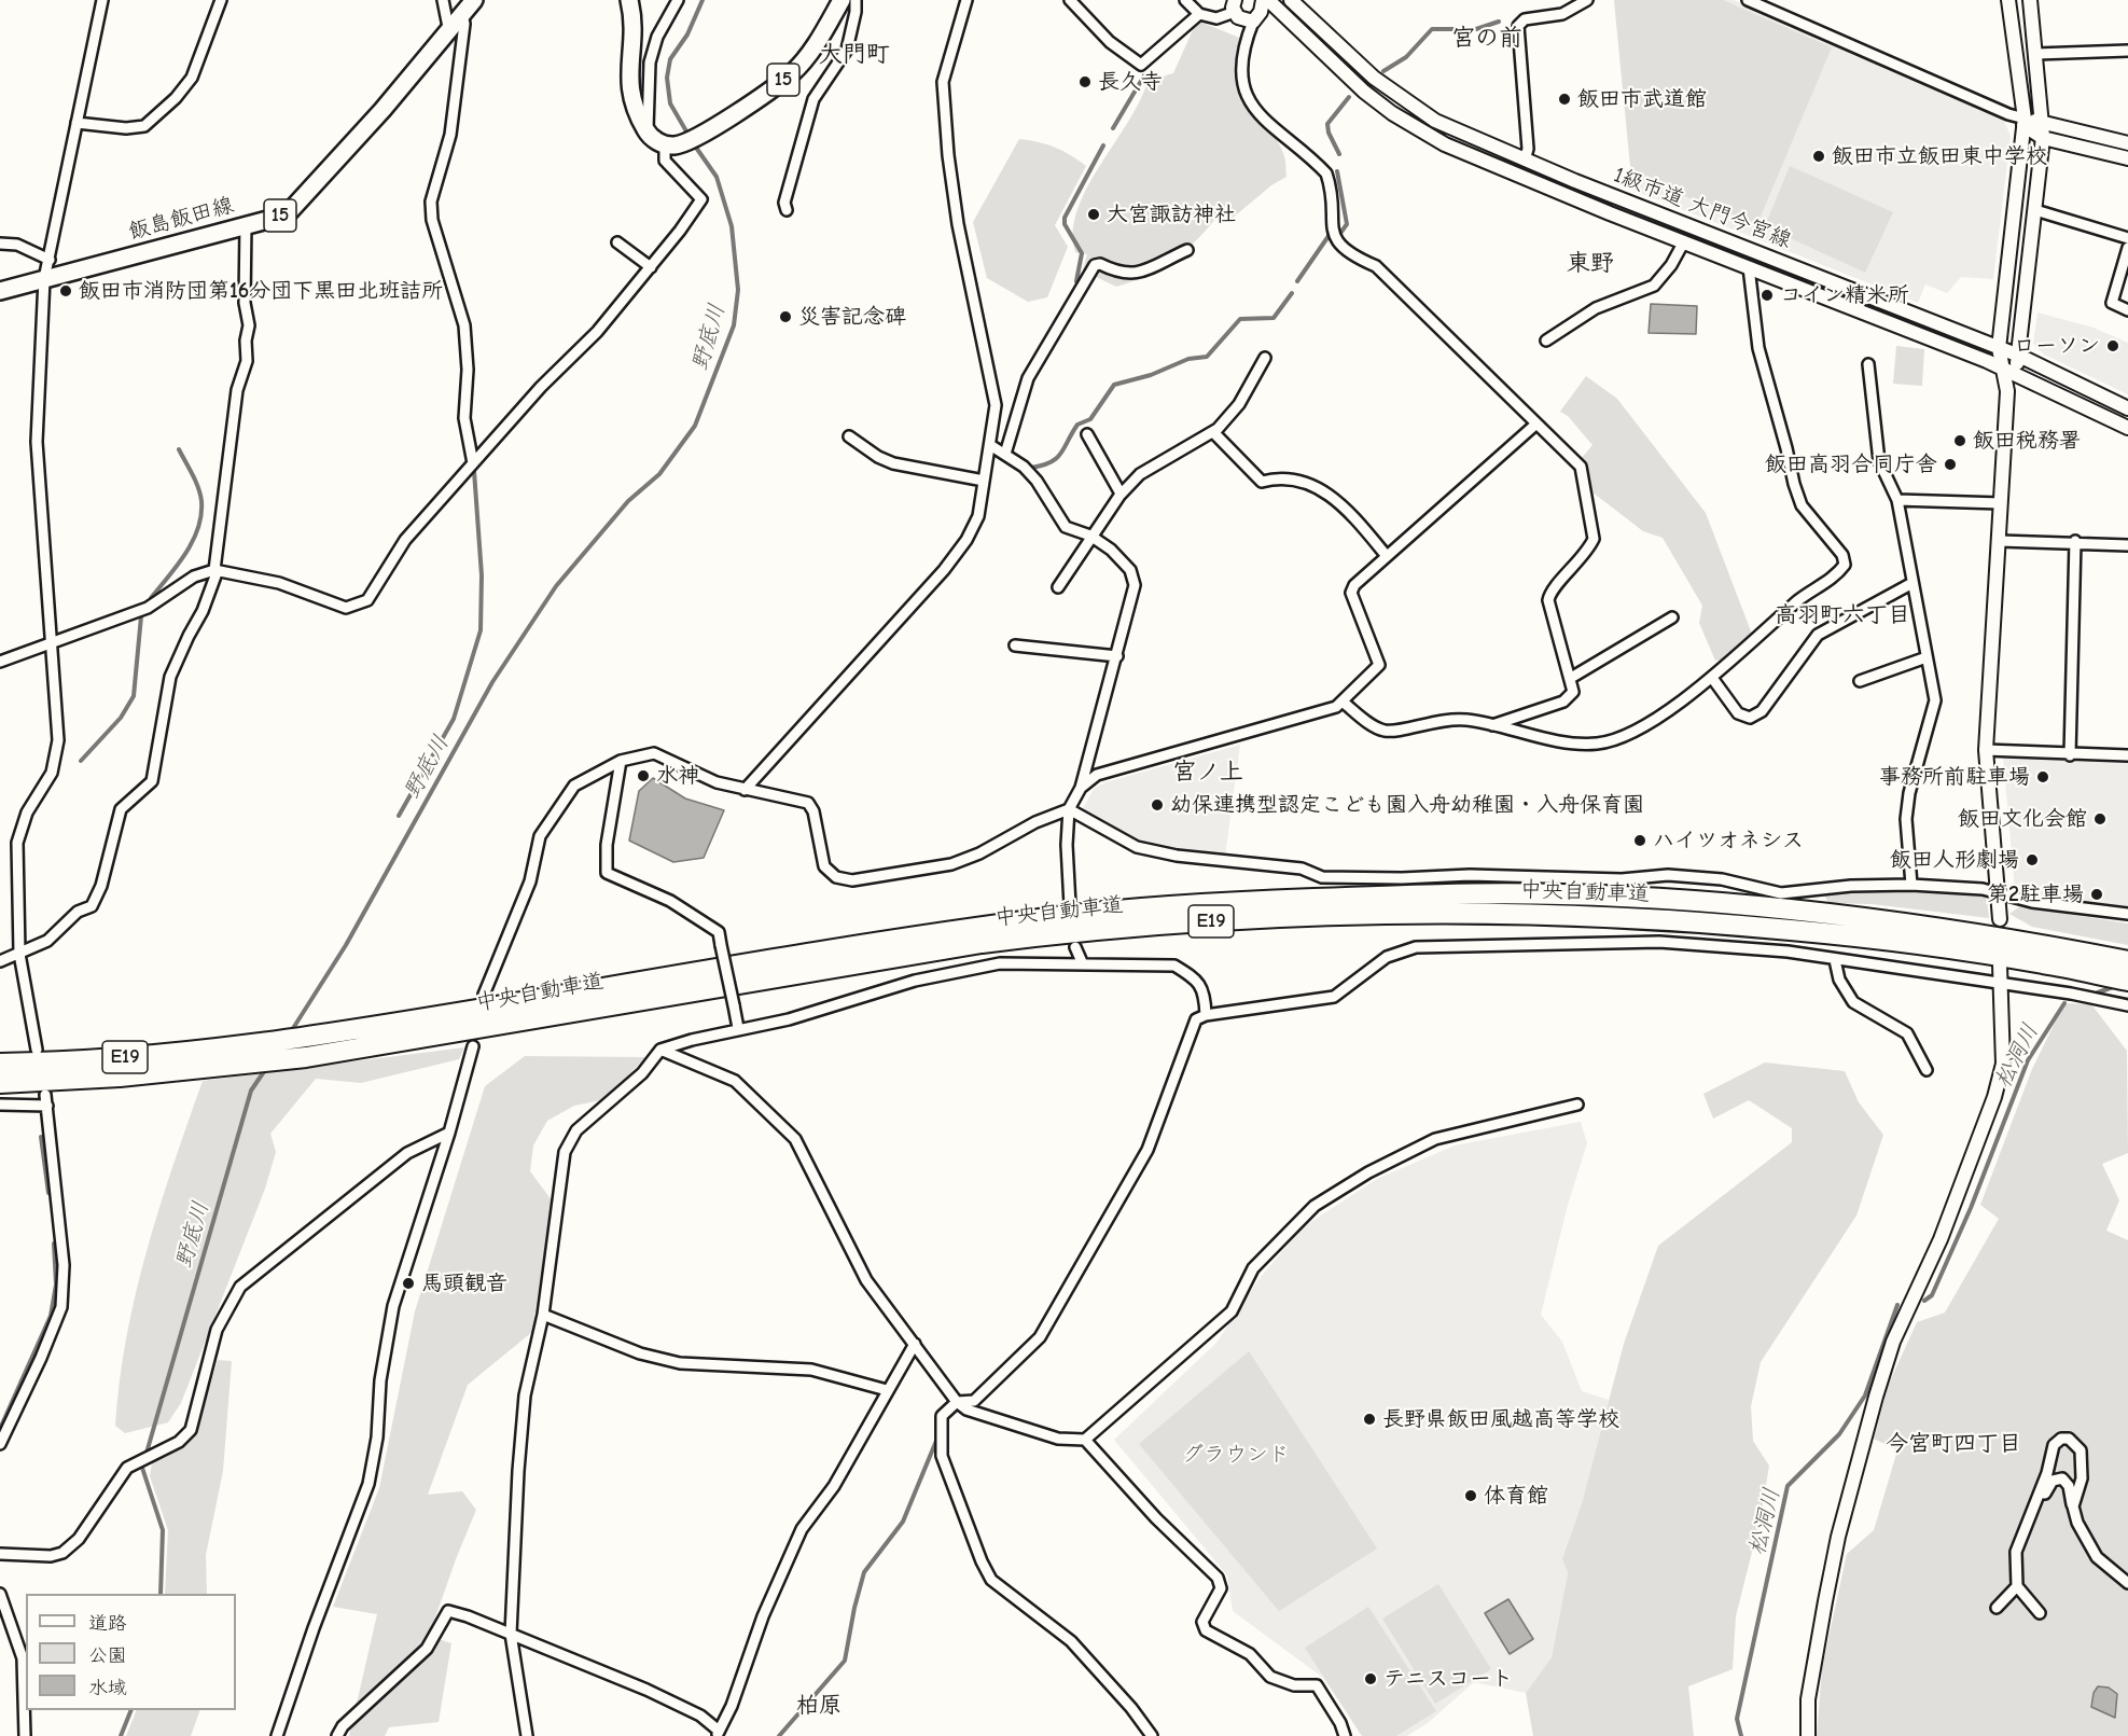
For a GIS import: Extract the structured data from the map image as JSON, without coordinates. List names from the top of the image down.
{
  "streets": {
    "highway": ["中央自動車道", "E19"],
    "main road": ["15", "飯島飯田線"],
    "street": ["1級市道 大門今宮線"]
  },
  "districts": [
    "宮の前",
    "大門町",
    "東野",
    "高羽町六丁目",
    "宮ノ上",
    "今宮町四丁目",
    "柏原"
  ],
  "water": ["野底川", "松洞川"],
  "parks": ["グラウンド"],
  "places": [
    "長久寺",
    "飯田市武道館",
    "飯田市立飯田東中学校",
    "大宮諏訪神社",
    "飯田市消防団第16分団下黒田北班詰所",
    "コイン精米所",
    "災害記念碑",
    "ローソン",
    "飯田税務署",
    "飯田高羽合同庁舎",
    "水神",
    "事務所前駐車場",
    "幼保連携型認定こども園入舟幼稚園・入舟保育園",
    "飯田文化会館",
    "ハイツオネシス",
    "飯田人形劇場",
    "第2駐車場",
    "馬頭観音",
    "長野県飯田風越高等学校",
    "体育館",
    "テニスコート"
  ],
  "legend": ["道路", "公園", "水域"]
}
